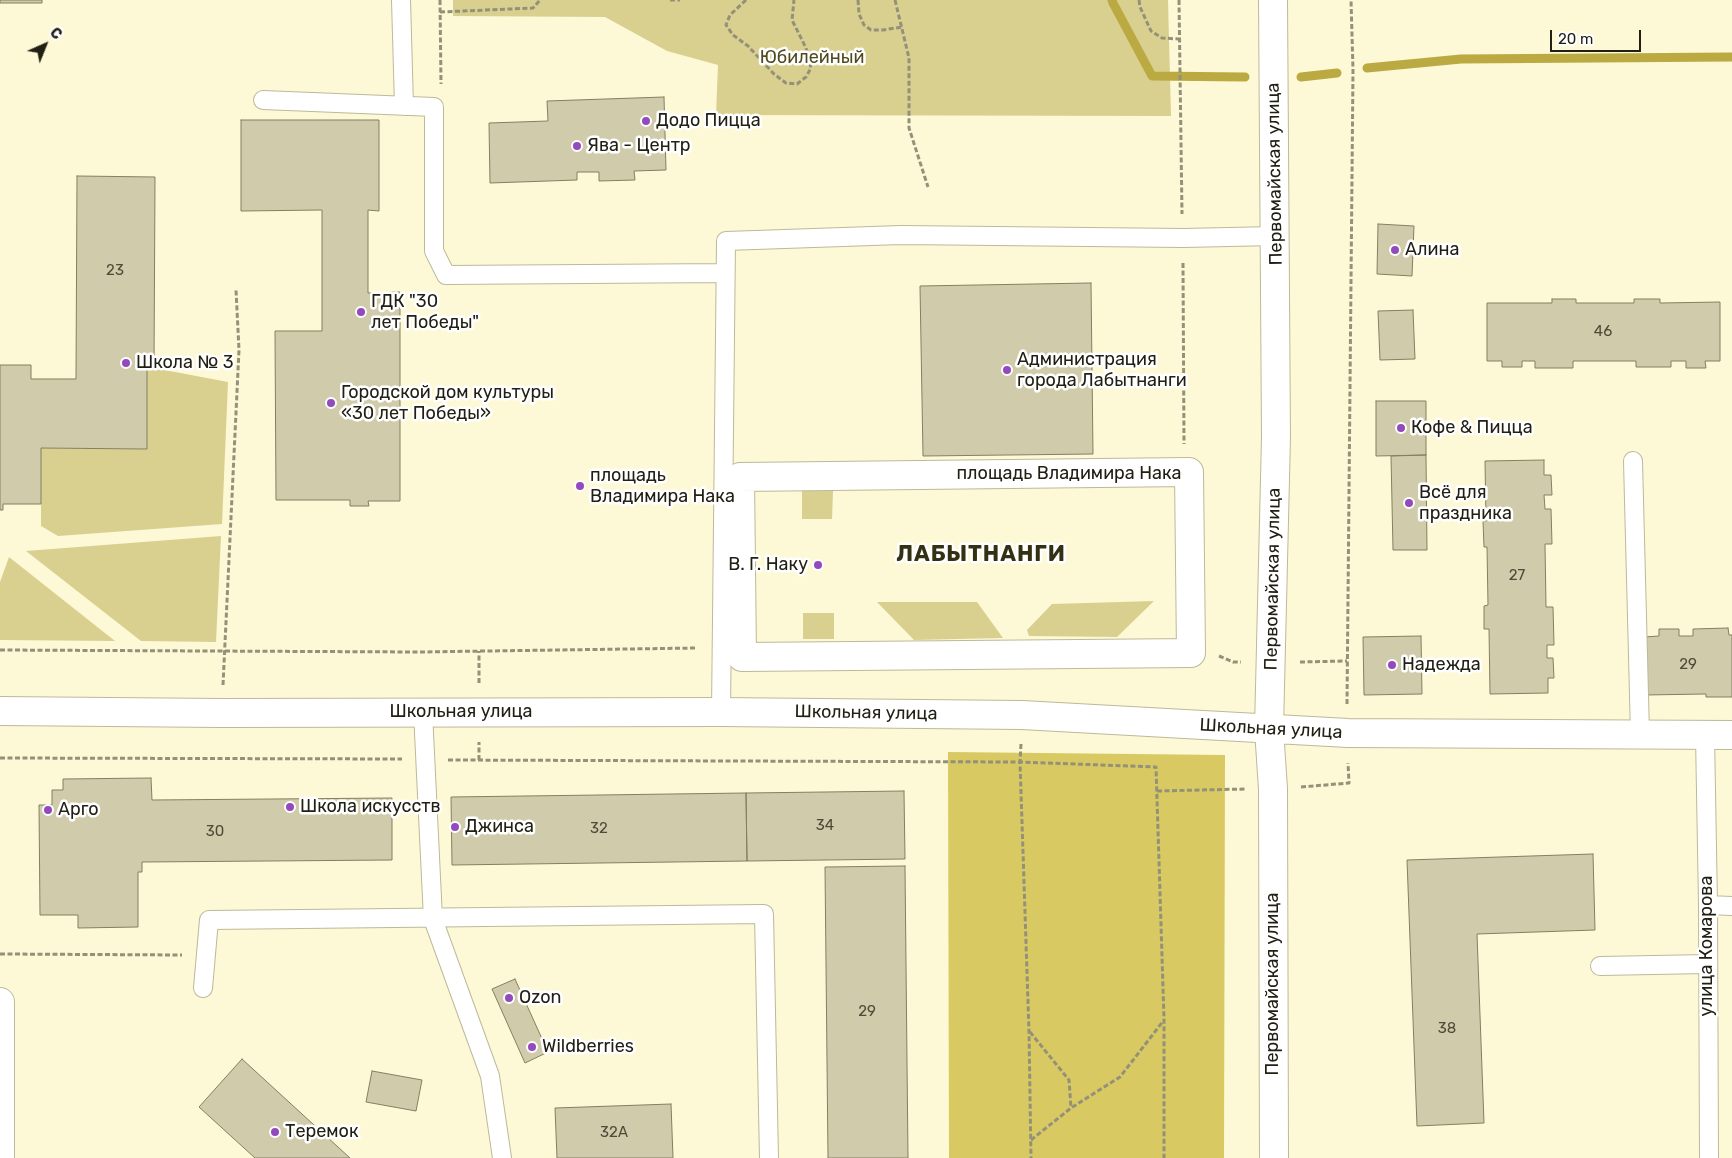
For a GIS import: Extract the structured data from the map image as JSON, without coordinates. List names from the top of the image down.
{
  "streets": {
    "street": ["Первомайская улица", "площадь Владимира Нака", "Школьная улица"],
    "lane": ["улица Комарова"]
  },
  "crossings": [
    ["Первомайская улица", "Школьная улица"],
    ["Школьная улица", "улица Комарова"]
  ],
  "districts": ["ЛАБЫТНАНГИ"],
  "parks": ["Юбилейный"],
  "places": [
    "Додо Пицца",
    "Ява - Центр",
    "Алина",
    "ГДК \"30 лет Победы\"",
    "Школа № 3",
    "Администрация города Лабытнанги",
    "Городской дом культуры «30 лет Победы»",
    "Кофе & Пицца",
    "площадь Владимира Нака",
    "Всё для праздника",
    "В. Г. Наку",
    "Надежда",
    "Школа искусств",
    "Арго",
    "Джинса",
    "Ozon",
    "Wildberries",
    "Теремок"
  ],
  "house_numbers": [
    "23",
    "46",
    "27",
    "29",
    "34",
    "32",
    "30",
    "29",
    "38",
    "32А"
  ],
  "scale_bar": "20 m",
  "north": "top right"
}
